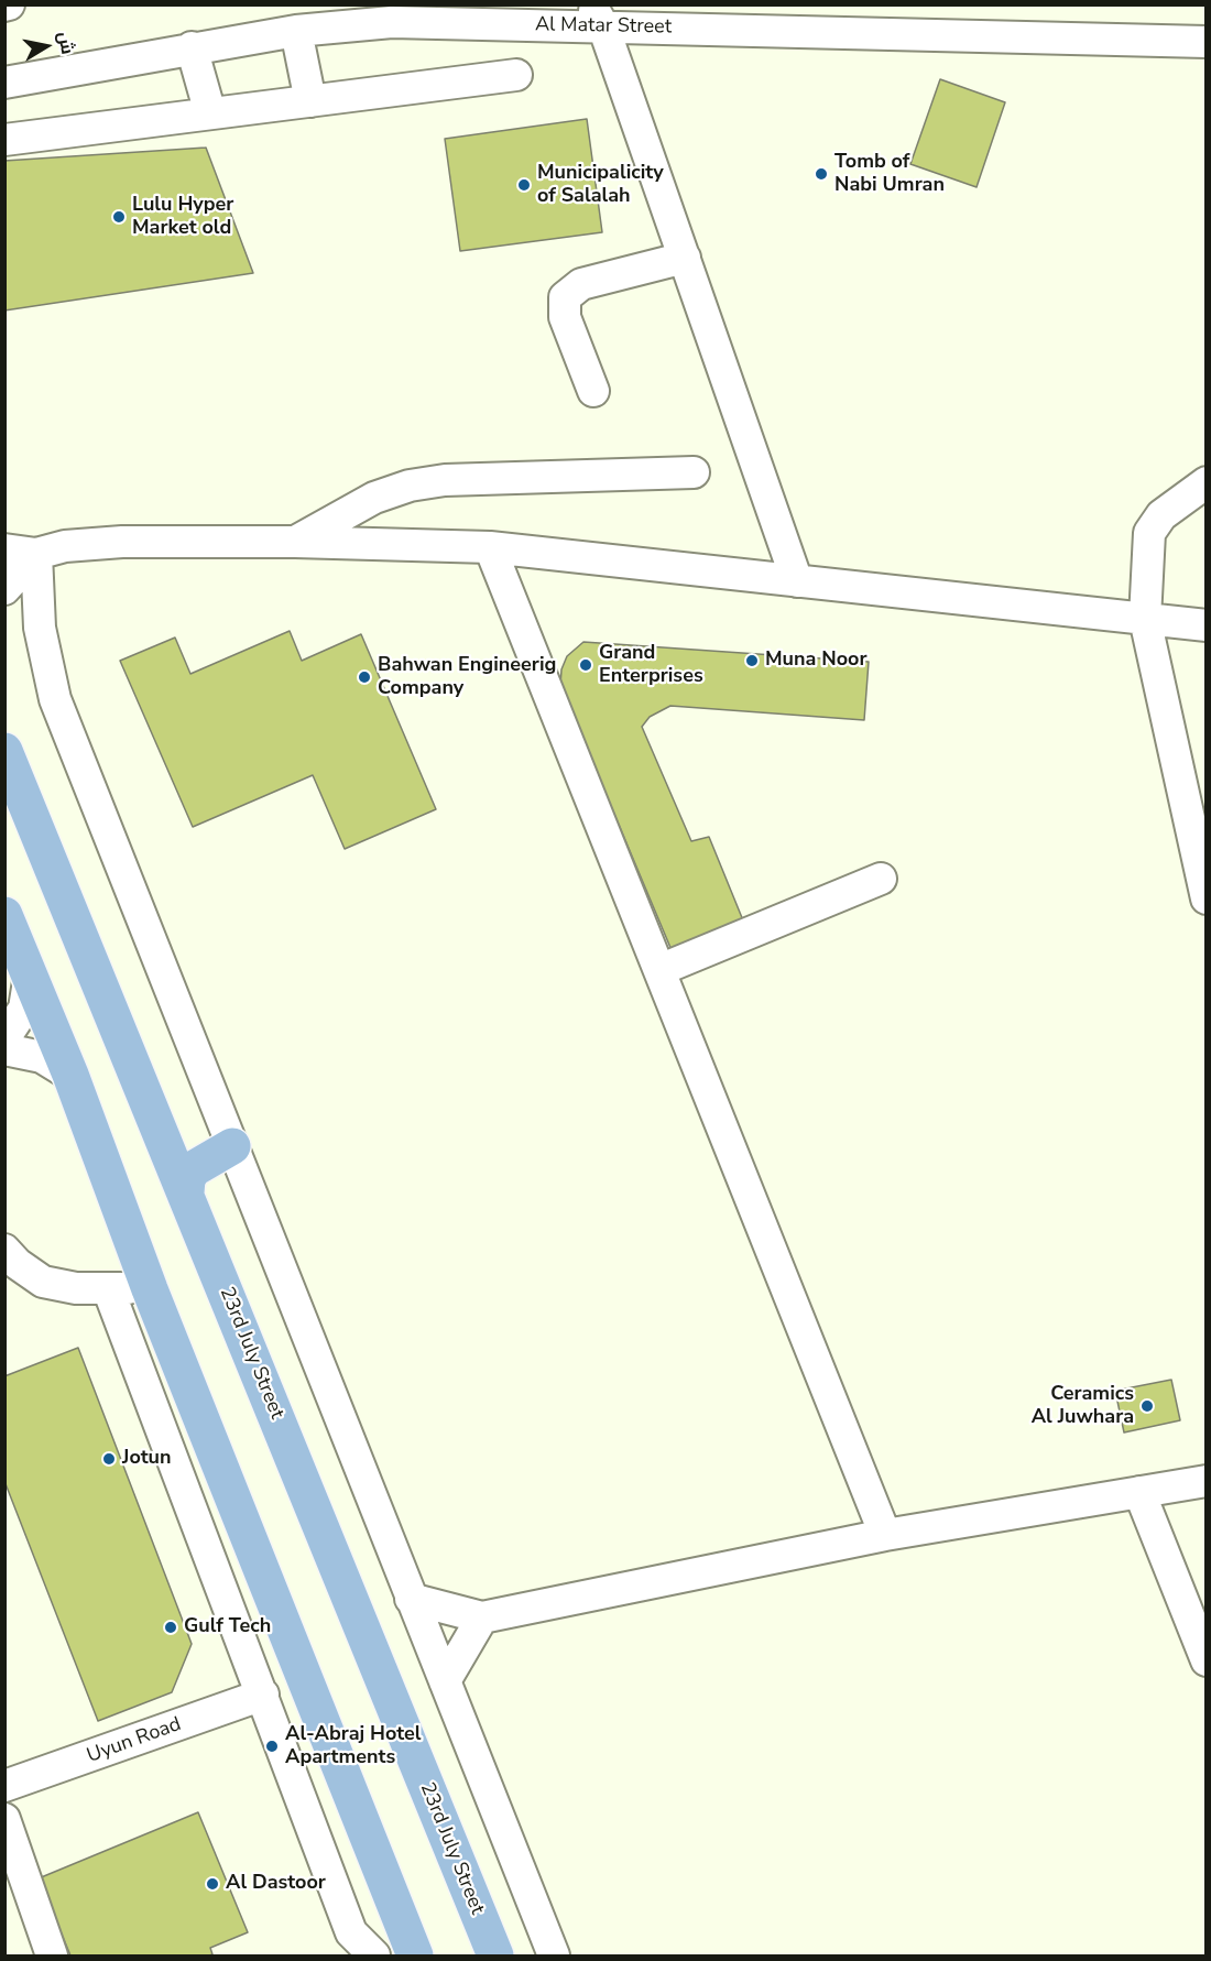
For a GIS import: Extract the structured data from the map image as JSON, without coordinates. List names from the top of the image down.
{
  "streets": {
    "main road": ["23rd July Street"],
    "street": ["Al Matar Street", "Uyun Road"]
  },
  "places": [
    "Tomb of Nabi Umran",
    "Municipalicity of Salalah",
    "Lulu Hyper Market old",
    "Muna Noor",
    "Grand Enterprises",
    "Bahwan Engineerig Company",
    "Ceramics Al Juwhara",
    "Jotun",
    "Gulf Tech",
    "Al-Abraj Hotel Apartments",
    "Al Dastoor"
  ],
  "north": "right"
}
